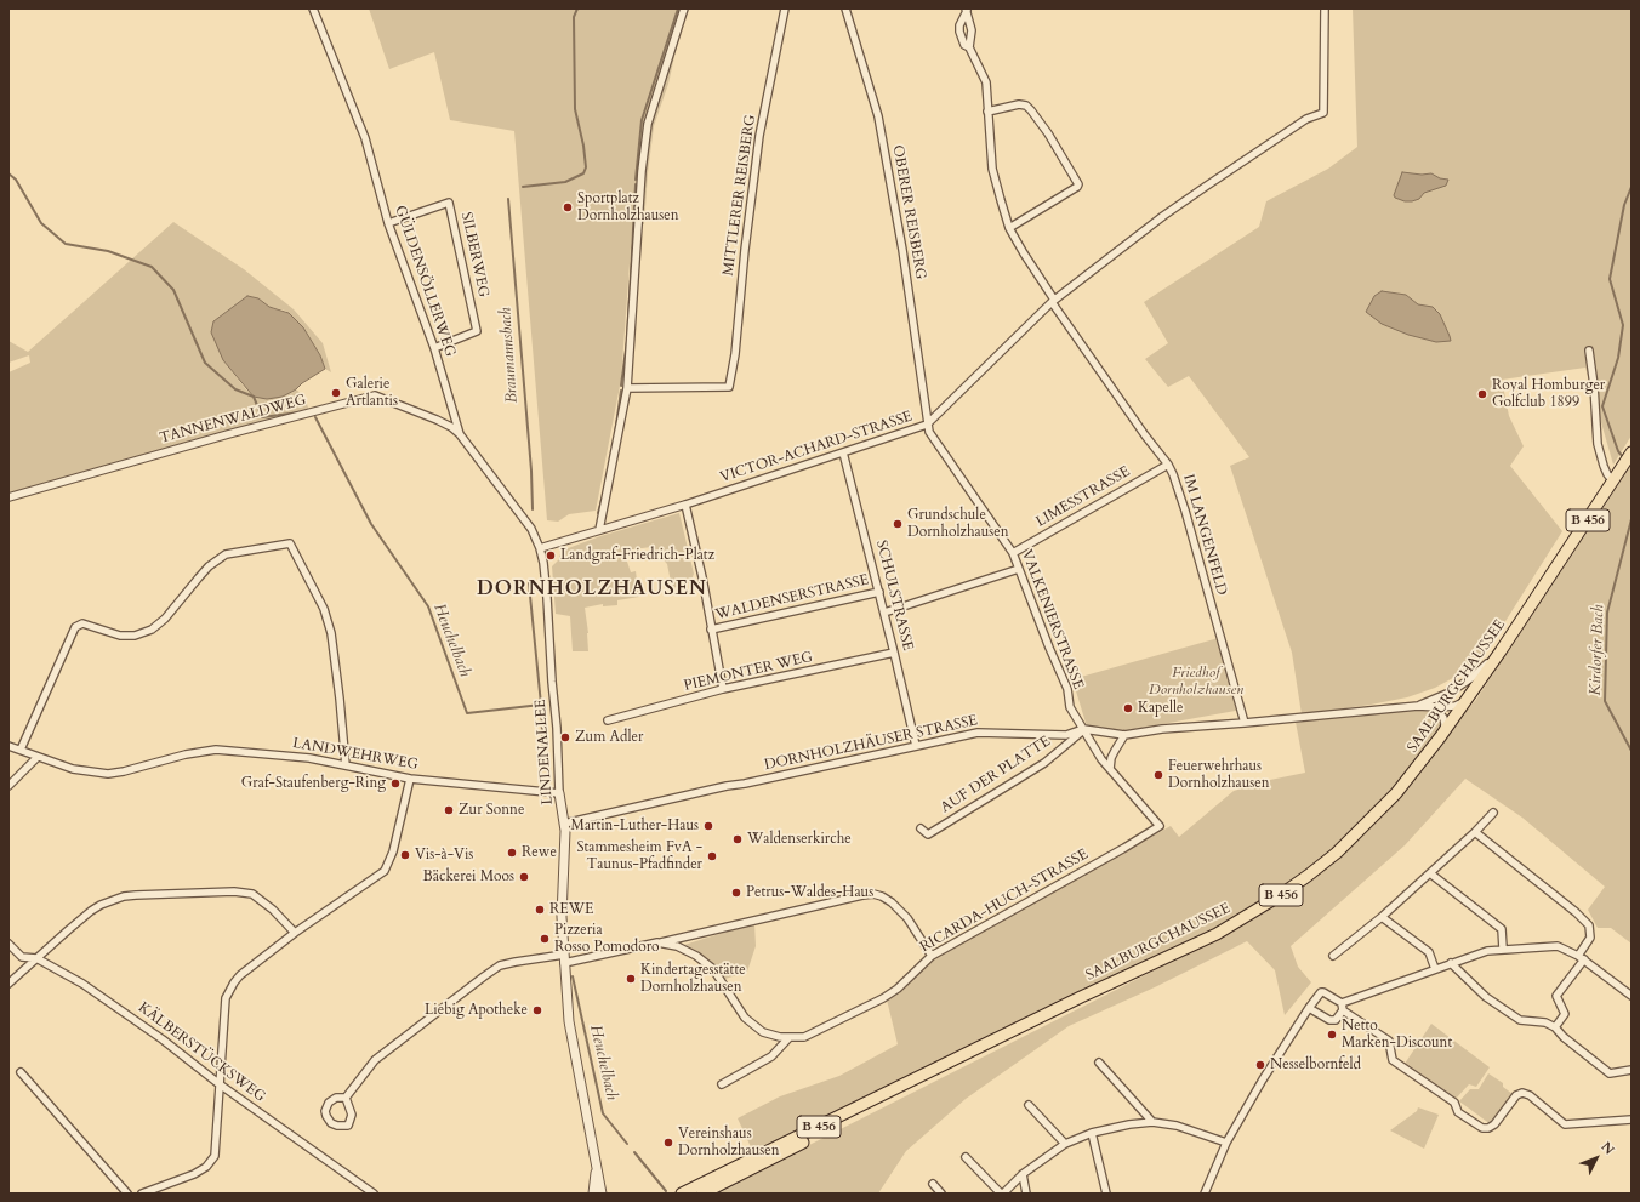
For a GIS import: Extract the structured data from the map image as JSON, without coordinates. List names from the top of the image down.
{
  "streets": {
    "main road": ["B 456", "SAALBURGCHAUSSEE"],
    "street": [
      "MITTLERER REISBERG",
      "OBERER REISBERG",
      "SILBERWEG",
      "GÜLDENSÖLLERWEG",
      "TANNENWALDWEG",
      "VICTOR-ACHARD-STRASSE",
      "LIMESSTRASSE",
      "IM LANGENFELD",
      "SCHULSTRASSE",
      "WALDENSERSTRASSE",
      "VALKENIERSTRASSE",
      "PIEMONTER WEG",
      "DORNHOLZHÄUSER STRASSE",
      "LINDENALLEE",
      "LANDWEHRWEG",
      "AUF DER PLATTE",
      "RICARDA-HUCH-STRASSE",
      "KÄLBERSTÜCKSWEG"
    ]
  },
  "crossings": [
    ["OBERER REISBERG", "VICTOR-ACHARD-STRASSE"],
    ["OBERER REISBERG", "VALKENIERSTRASSE"],
    ["SILBERWEG", "GÜLDENSÖLLERWEG"],
    ["GÜLDENSÖLLERWEG", "TANNENWALDWEG"],
    ["GÜLDENSÖLLERWEG", "VICTOR-ACHARD-STRASSE"],
    ["GÜLDENSÖLLERWEG", "LINDENALLEE"],
    ["VICTOR-ACHARD-STRASSE", "IM LANGENFELD"],
    ["VICTOR-ACHARD-STRASSE", "SCHULSTRASSE"],
    ["VICTOR-ACHARD-STRASSE", "VALKENIERSTRASSE"],
    ["VICTOR-ACHARD-STRASSE", "LINDENALLEE"],
    ["LIMESSTRASSE", "IM LANGENFELD"],
    ["LIMESSTRASSE", "VALKENIERSTRASSE"],
    ["B 456", "SAALBURGCHAUSSEE"],
    ["IM LANGENFELD", "DORNHOLZHÄUSER STRASSE"],
    ["SCHULSTRASSE", "WALDENSERSTRASSE"],
    ["SCHULSTRASSE", "PIEMONTER WEG"],
    ["SCHULSTRASSE", "DORNHOLZHÄUSER STRASSE"],
    ["VALKENIERSTRASSE", "DORNHOLZHÄUSER STRASSE"],
    ["VALKENIERSTRASSE", "AUF DER PLATTE"],
    ["VALKENIERSTRASSE", "RICARDA-HUCH-STRASSE"],
    ["SAALBURGCHAUSSEE", "DORNHOLZHÄUSER STRASSE"],
    ["DORNHOLZHÄUSER STRASSE", "LINDENALLEE"],
    ["DORNHOLZHÄUSER STRASSE", "AUF DER PLATTE"],
    ["LINDENALLEE", "LANDWEHRWEG"],
    ["LINDENALLEE", "RICARDA-HUCH-STRASSE"]
  ],
  "districts": ["DORNHOLZHAUSEN"],
  "water": ["Braumannsbach", "Heuchelbach", "Kirdorfer Bach"],
  "parks": ["Friedhof Dornholzhausen"],
  "places": [
    "Sportplatz Dornholzhausen",
    "Galerie Artlantis",
    "Royal Homburger Golfclub 1899",
    "Grundschule Dornholzhausen",
    "Landgraf-Friedrich-Platz",
    "Kapelle",
    "Zum Adler",
    "Feuerwehrhaus Dornholzhausen",
    "Graf-Staufenberg-Ring",
    "Zur Sonne",
    "Martin-Luther-Haus",
    "Waldenserkirche",
    "Rewe",
    "Vis-à-Vis",
    "Stammesheim FvA - Taunus-Pfadfinder",
    "Bäckerei Moos",
    "Petrus-Waldes-Haus",
    "REWE",
    "Pizzeria Rosso Pomodoro",
    "Kindertagesstätte Dornholzhausen",
    "Liebig Apotheke",
    "Netto Marken-Discount",
    "Nesselbornfeld",
    "Vereinshaus Dornholzhausen"
  ],
  "north": "top right"
}
